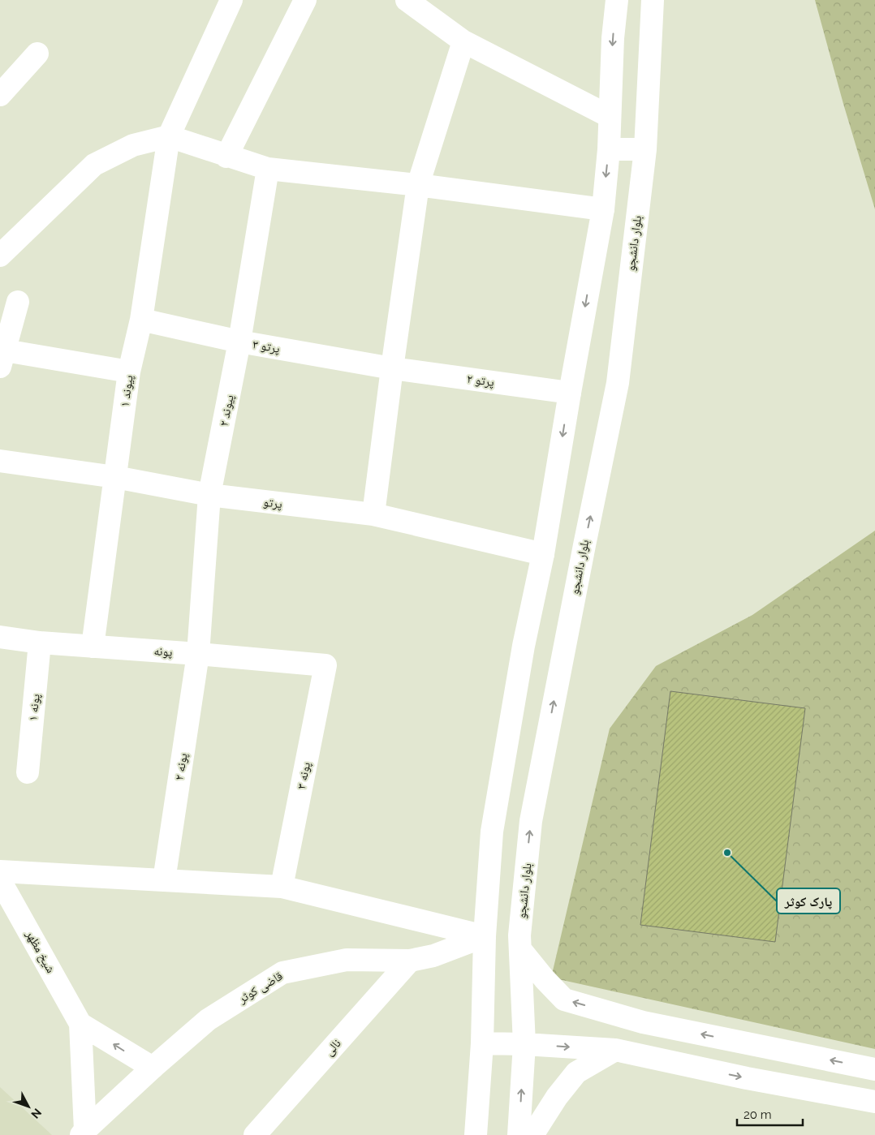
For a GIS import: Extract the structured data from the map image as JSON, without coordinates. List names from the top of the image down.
{
  "streets": {
    "street": [
      "بلوار دانشجو",
      "پرتو ۳",
      "پرتو ۲",
      "پیوند ۱",
      "پیوند ۲",
      "پرتو",
      "پونه",
      "پونه ۱",
      "پونه ۲",
      "پونه ۳",
      "شیخ مظهر",
      "قاضی کوثر",
      "نالی"
    ]
  },
  "crossings": [
    ["پرتو ۳", "پرتو ۲"],
    ["پرتو ۳", "پیوند ۱"],
    ["پرتو ۳", "پیوند ۲"],
    ["پیوند ۱", "پرتو"],
    ["پیوند ۱", "پونه"],
    ["پیوند ۲", "پرتو"],
    ["پیوند ۲", "پونه"],
    ["پیوند ۲", "پونه ۲"],
    ["پونه", "پونه ۱"],
    ["پونه", "پونه ۲"],
    ["پونه", "پونه ۳"],
    ["قاضی کوثر", "نالی"]
  ],
  "places": ["پارک کوثر"],
  "scale_bar": "20 m",
  "north": "bottom right"
}
